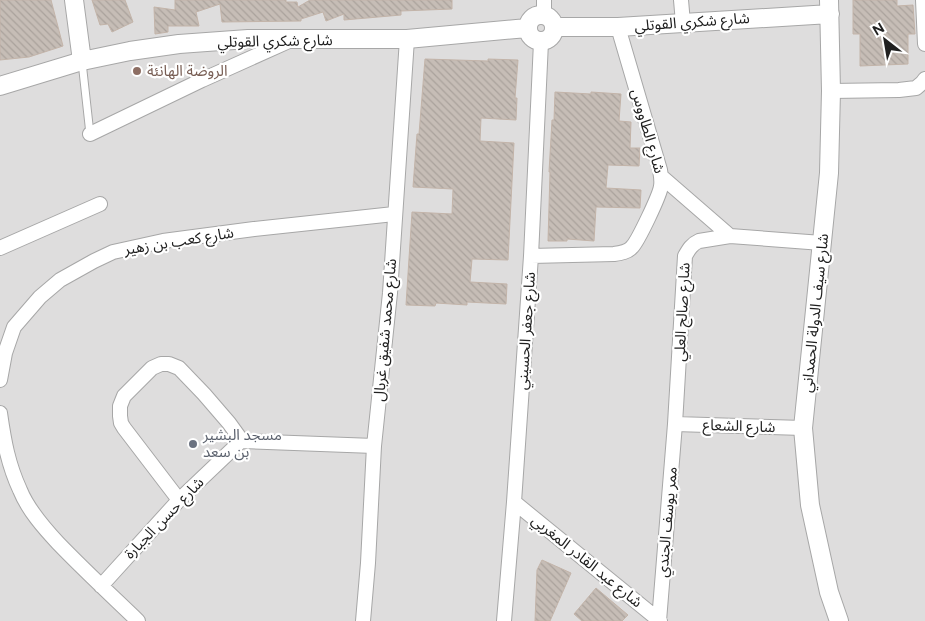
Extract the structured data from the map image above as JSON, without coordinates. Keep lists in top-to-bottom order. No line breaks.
{"streets":{"street":["شارع شكري القوتلي","شارع الطاووس","شارع كعب بن زهير","شارع صالح العلي","شارع سيف الدولة الحمداني","شارع محمد شفيق غربال","شارع جعفر الحسيني","شارع الشعاع","شارع حسن الجبارة","ممر يوسف الجندي","شارع عبد القادر المغربي"]},"crossings":[["شارع شكري القوتلي","شارع الطاووس"],["شارع شكري القوتلي","شارع سيف الدولة الحمداني"],["شارع شكري القوتلي","شارع محمد شفيق غربال"],["شارع شكري القوتلي","شارع جعفر الحسيني"],["شارع الطاووس","شارع جعفر الحسيني"],["شارع كعب بن زهير","شارع محمد شفيق غربال"],["شارع صالح العلي","شارع سيف الدولة الحمداني"],["شارع صالح العلي","شارع الشعاع"],["شارع صالح العلي","ممر يوسف الجندي"],["شارع سيف الدولة الحمداني","شارع الشعاع"],["شارع جعفر الحسيني","شارع عبد القادر المغربي"],["شارع الشعاع","ممر يوسف الجندي"],["ممر يوسف الجندي","شارع عبد القادر المغربي"]],"places":["الروضة الهانئة","مسجد البشير بن سعد"],"north":"top left"}
